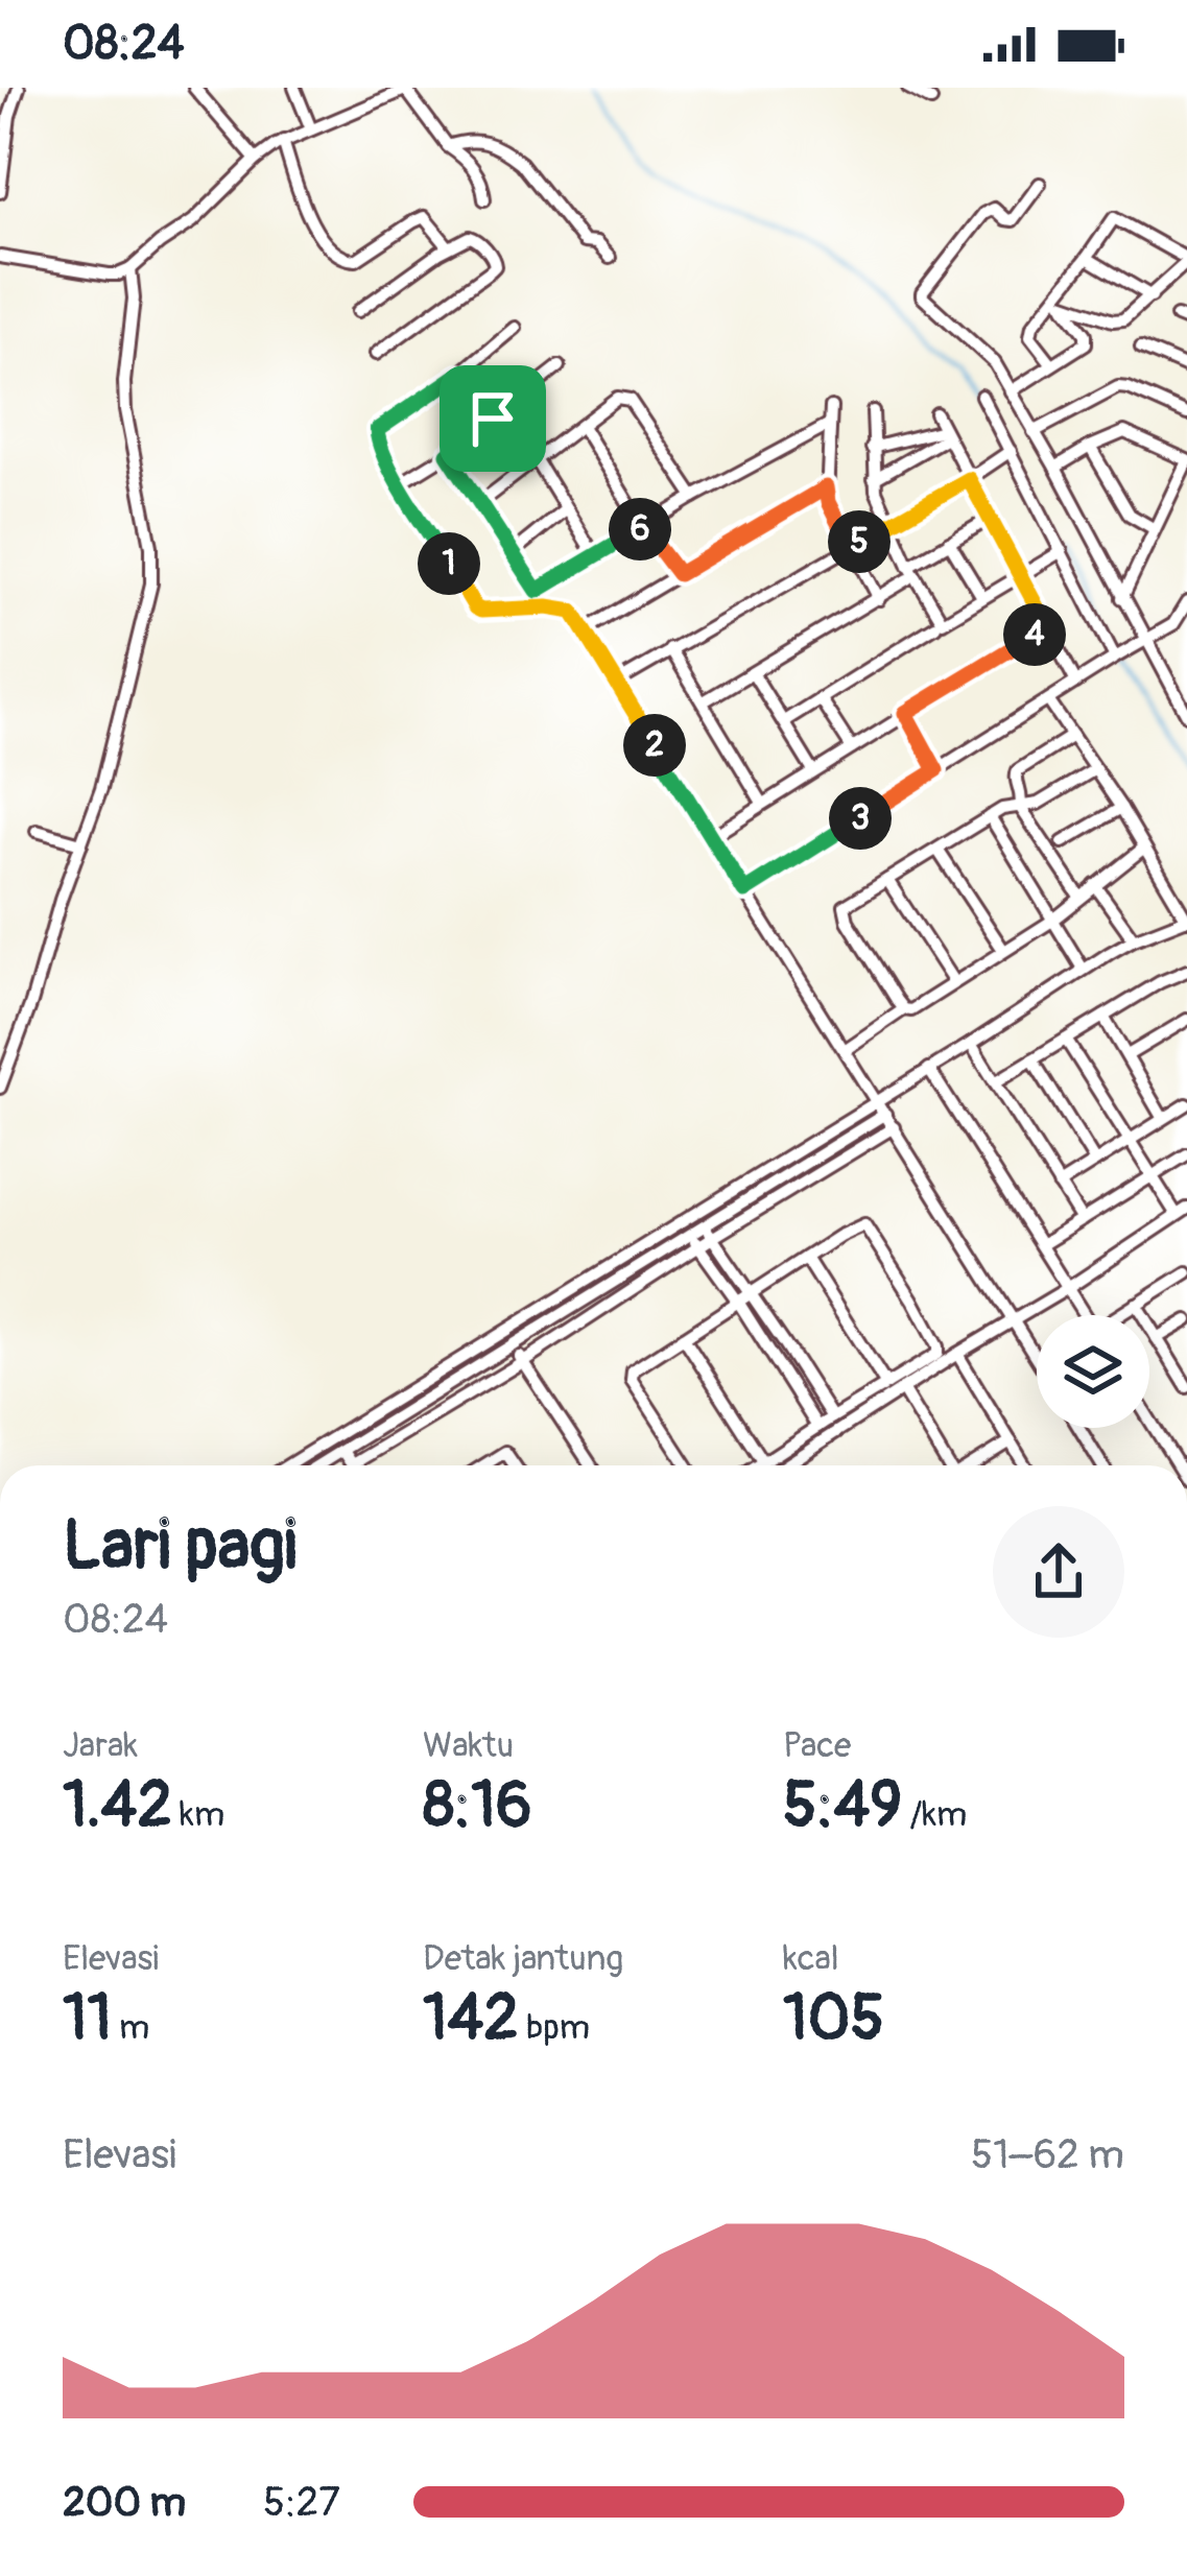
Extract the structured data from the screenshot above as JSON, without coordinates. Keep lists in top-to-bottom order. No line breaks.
{"page":{"status":"08:24","pins":["6","5","1","4","2","3"],"heading":["Lari pagi","08:24"],"stats":[["Jarak","1.42 km"],["Waktu","8:16"],["Pace","5:49 /km"],["Elevasi","11 m"],["Detak jantung","142 bpm"],["kcal","105"]],"chart":["Elevasi","51–62 m"],"list":[{"name":"200 m","note":"5:27"}]}}
